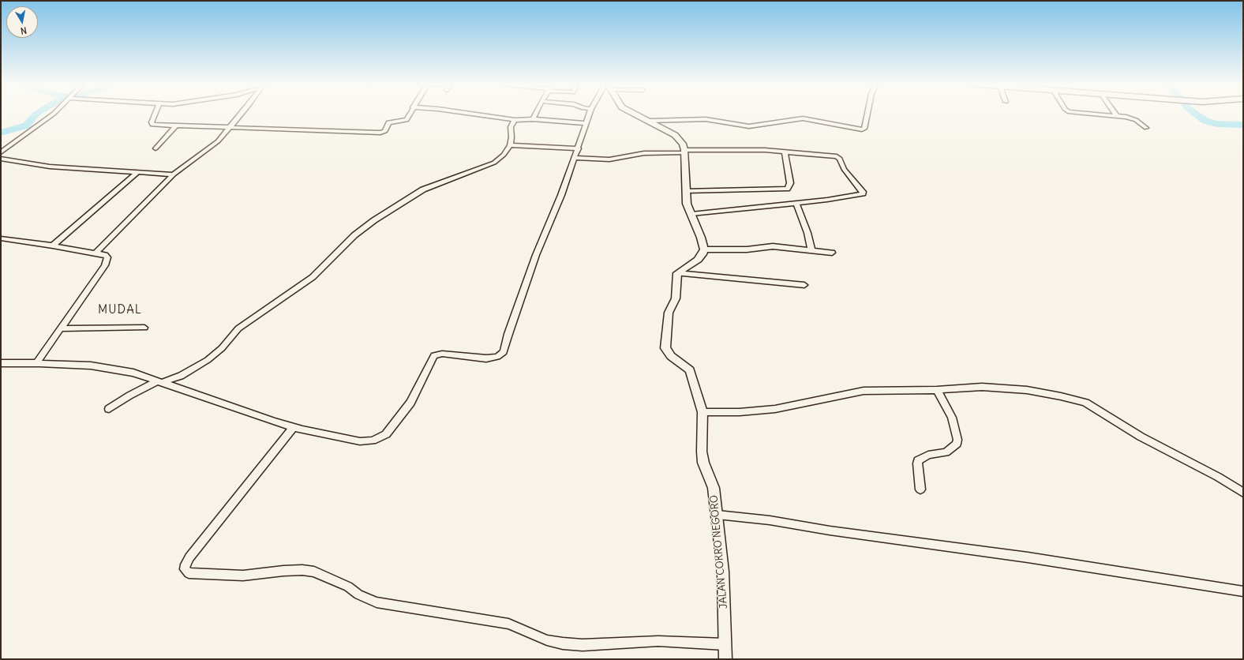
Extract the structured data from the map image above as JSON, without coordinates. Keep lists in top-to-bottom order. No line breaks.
{"streets":{"street":["JALAN COKRO NEGORO"]},"districts":["MUDAL"],"north":"bottom"}
